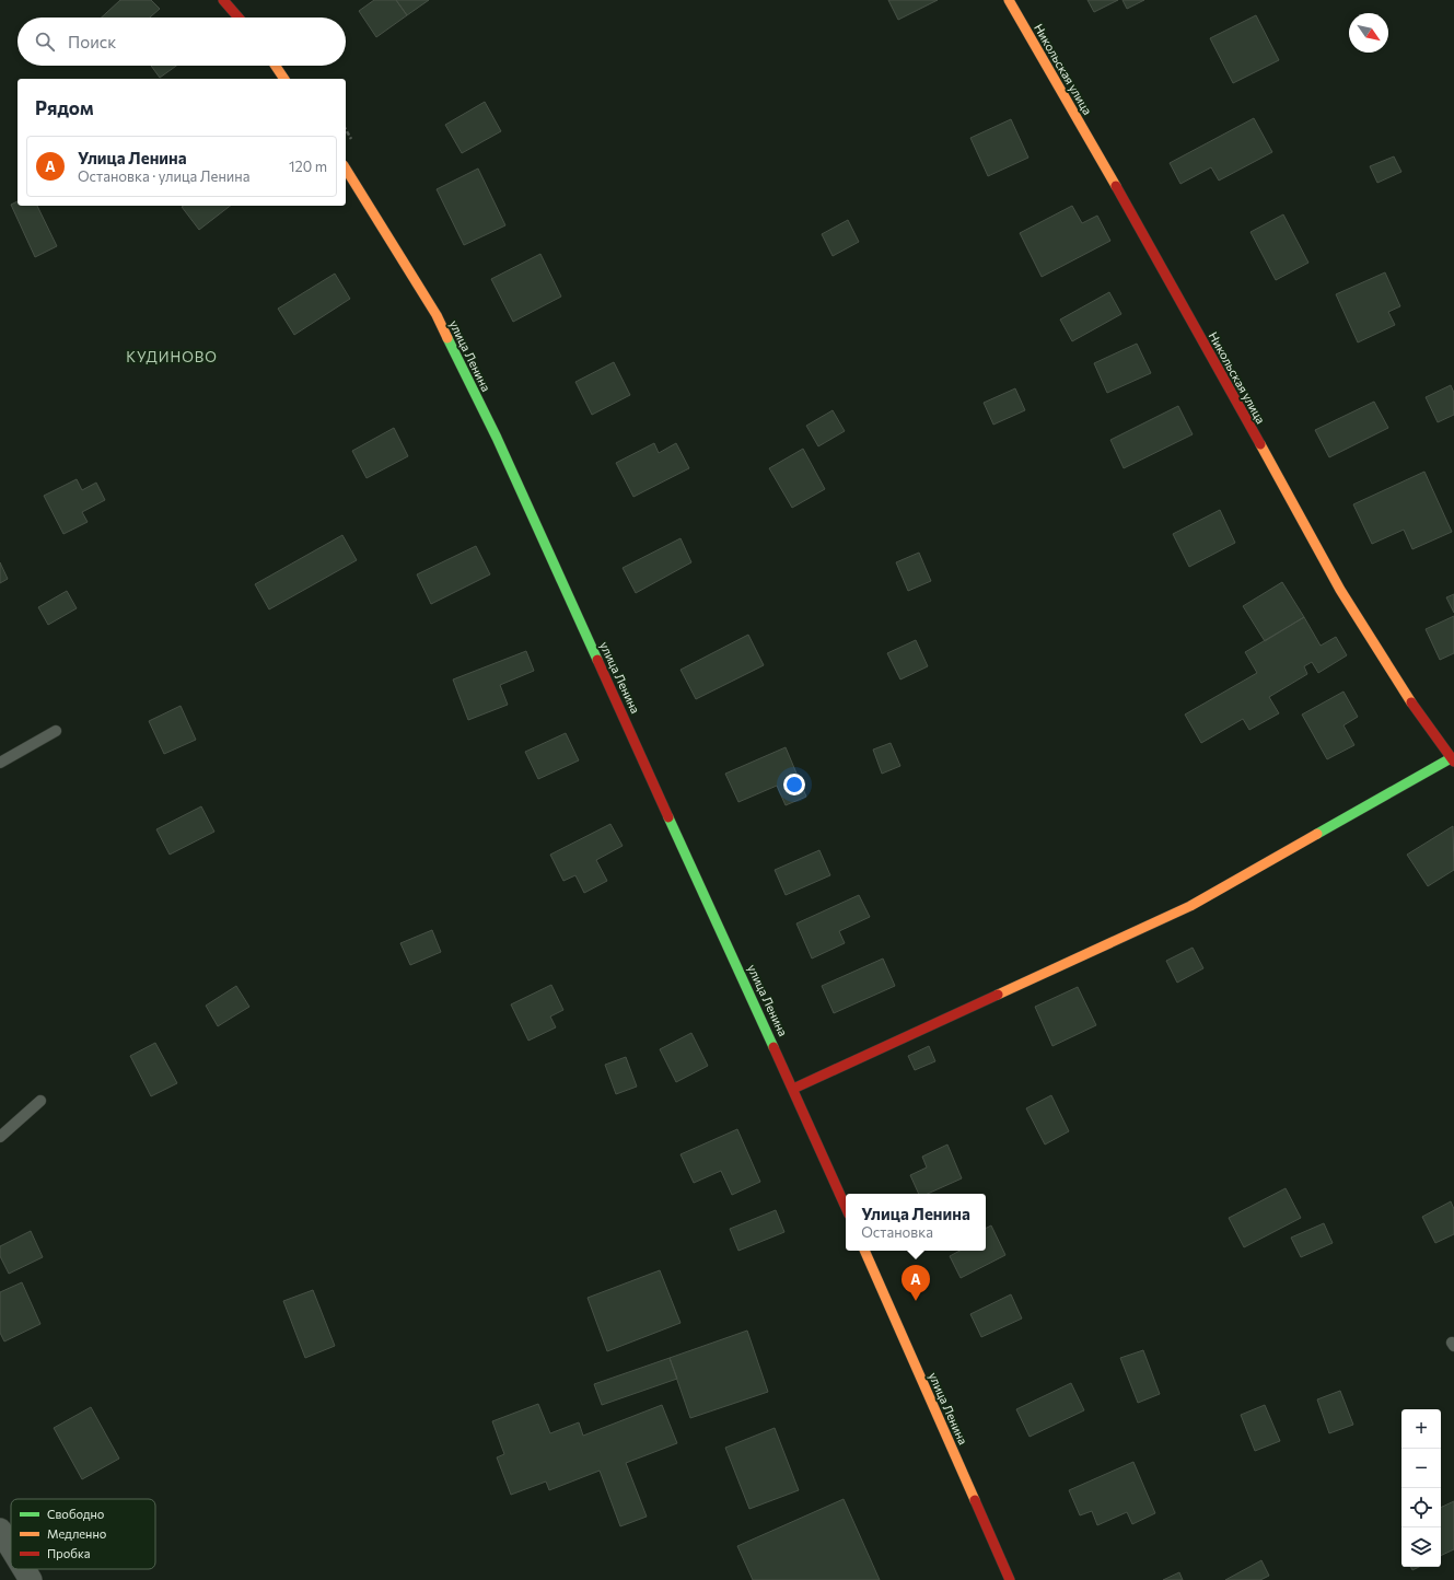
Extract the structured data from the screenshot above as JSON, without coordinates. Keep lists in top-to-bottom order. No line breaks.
{"streets":{"street":["Никольская улица","улица Ленина"]},"districts":["КУДИНОВО"],"legend":["Свободно","Медленно","Пробка"],"north":"bottom right","page":{"search":"Поиск","heading":"Рядом","list":[{"mark":"A","name":"Улица Ленина","note":"Остановка · улица Ленина","value":"120 m"}],"popup":["Улица Ленина","Остановка"],"pins":"A","map_buttons":["+","−"]}}
